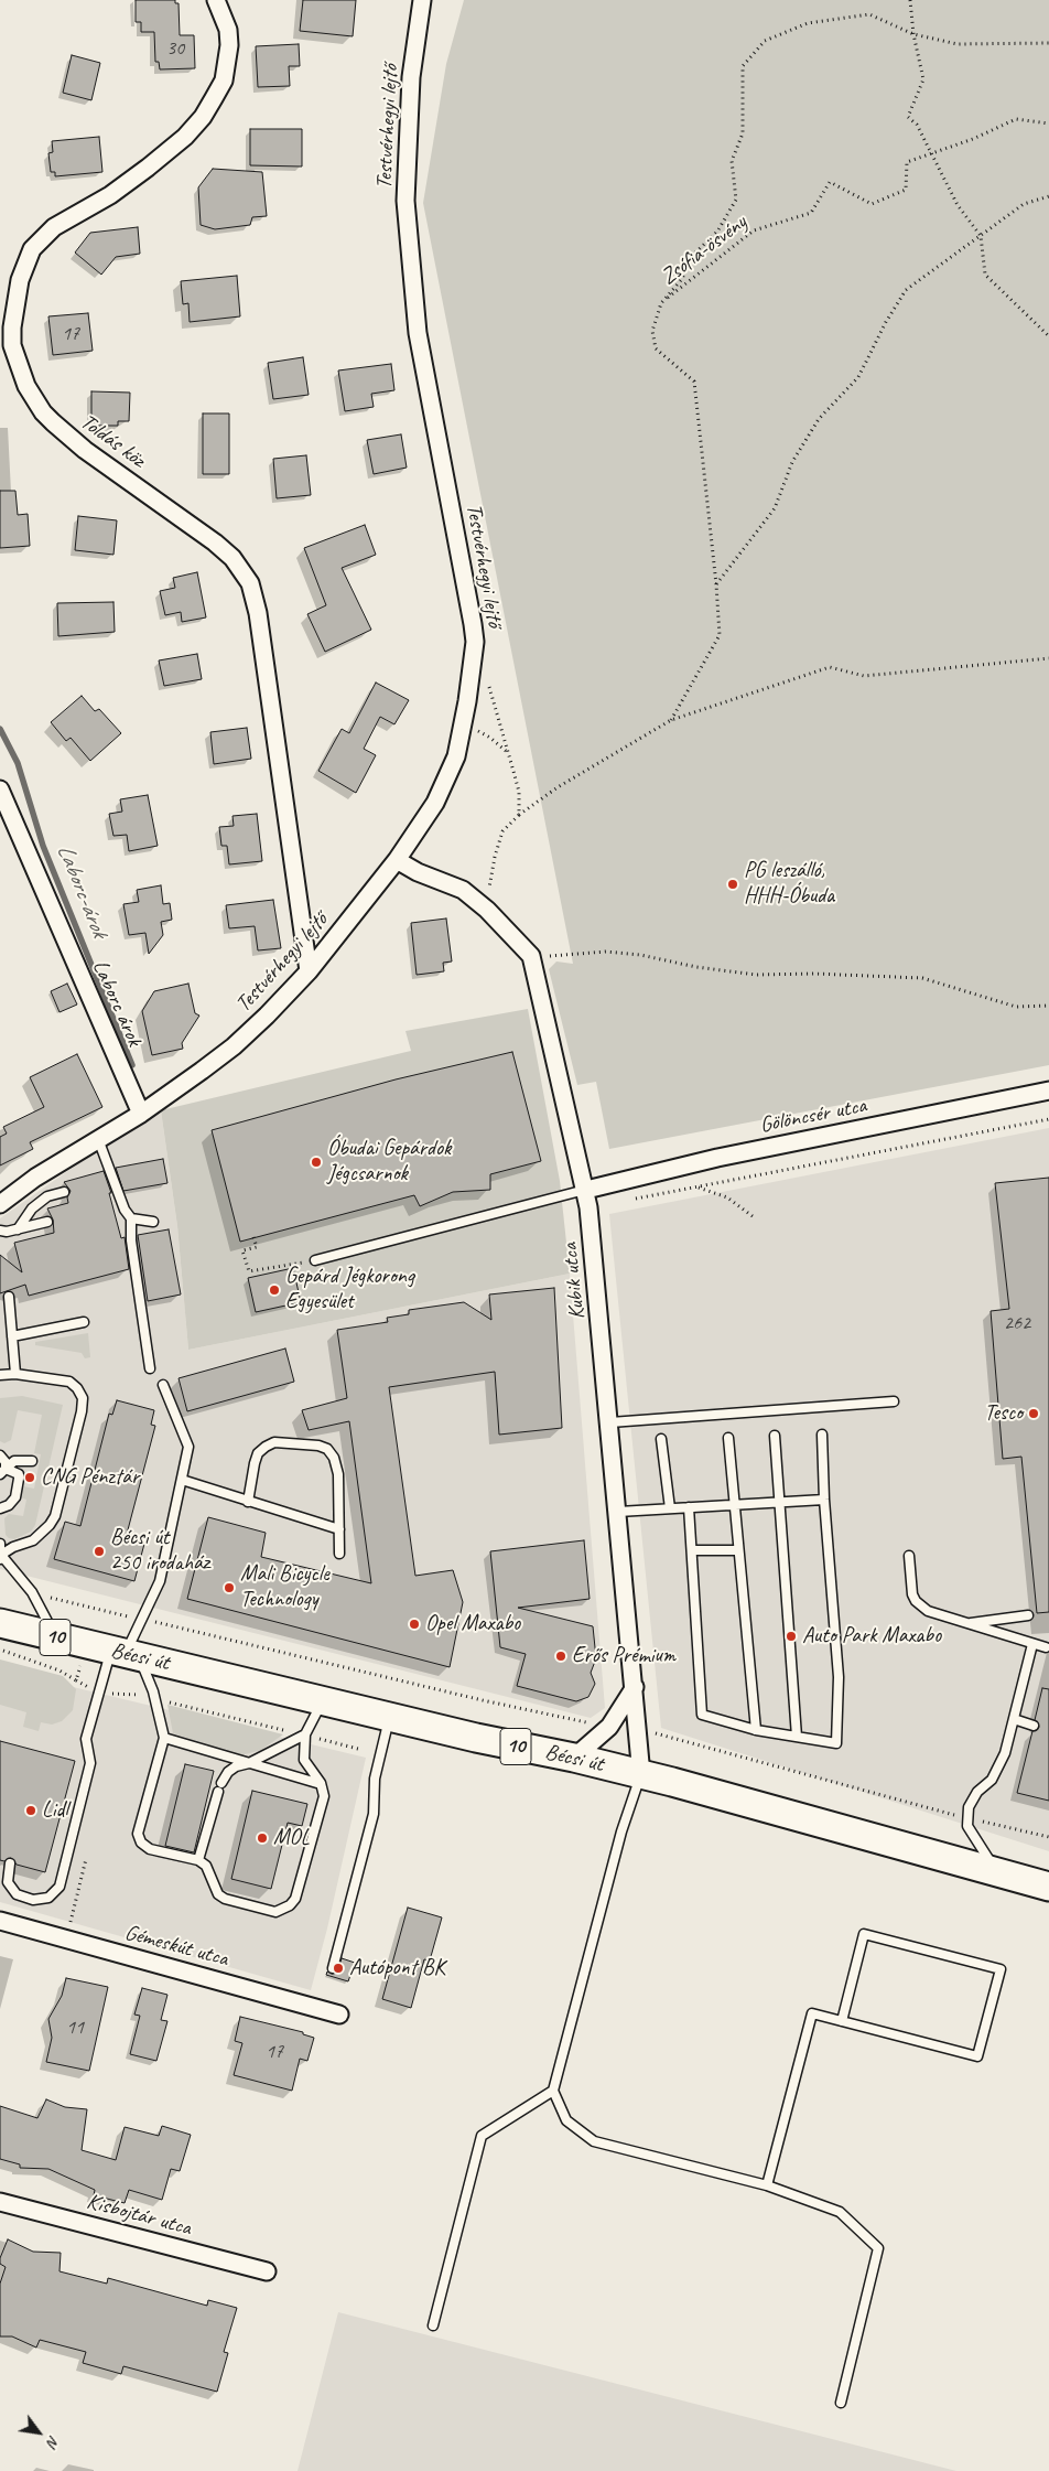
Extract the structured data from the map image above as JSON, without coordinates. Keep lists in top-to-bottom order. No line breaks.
{"streets":{"main road":["10","Bécsi út"],"street":["Testvérhegyi lejtő","Toldás köz","Laborc árok","Gölöncsér utca","Kubik utca","Gémeskút utca","Kisbojtár utca"],"path":["Zsófia-ösvény"]},"crossings":[["Testvérhegyi lejtő","Toldás köz"],["Testvérhegyi lejtő","Laborc árok"],["Testvérhegyi lejtő","Kubik utca"],["Gölöncsér utca","Kubik utca"],["Kubik utca","Bécsi út"]],"water":["Laborc-árok"],"places":["PG leszálló, HHH-Óbuda","Óbudai Gepárdok Jégcsarnok","Gepárd Jégkorong Egyesület","Tesco","CNG Pénztár","Bécsi út 250 irodaház","Mali Bicycle Technology","Opel Maxabo","Auto Park Maxabo","Erős Prémium","Lidl","MOL","Autópont BK"],"house_numbers":["30","17","262","11","17"],"north":"bottom right"}
